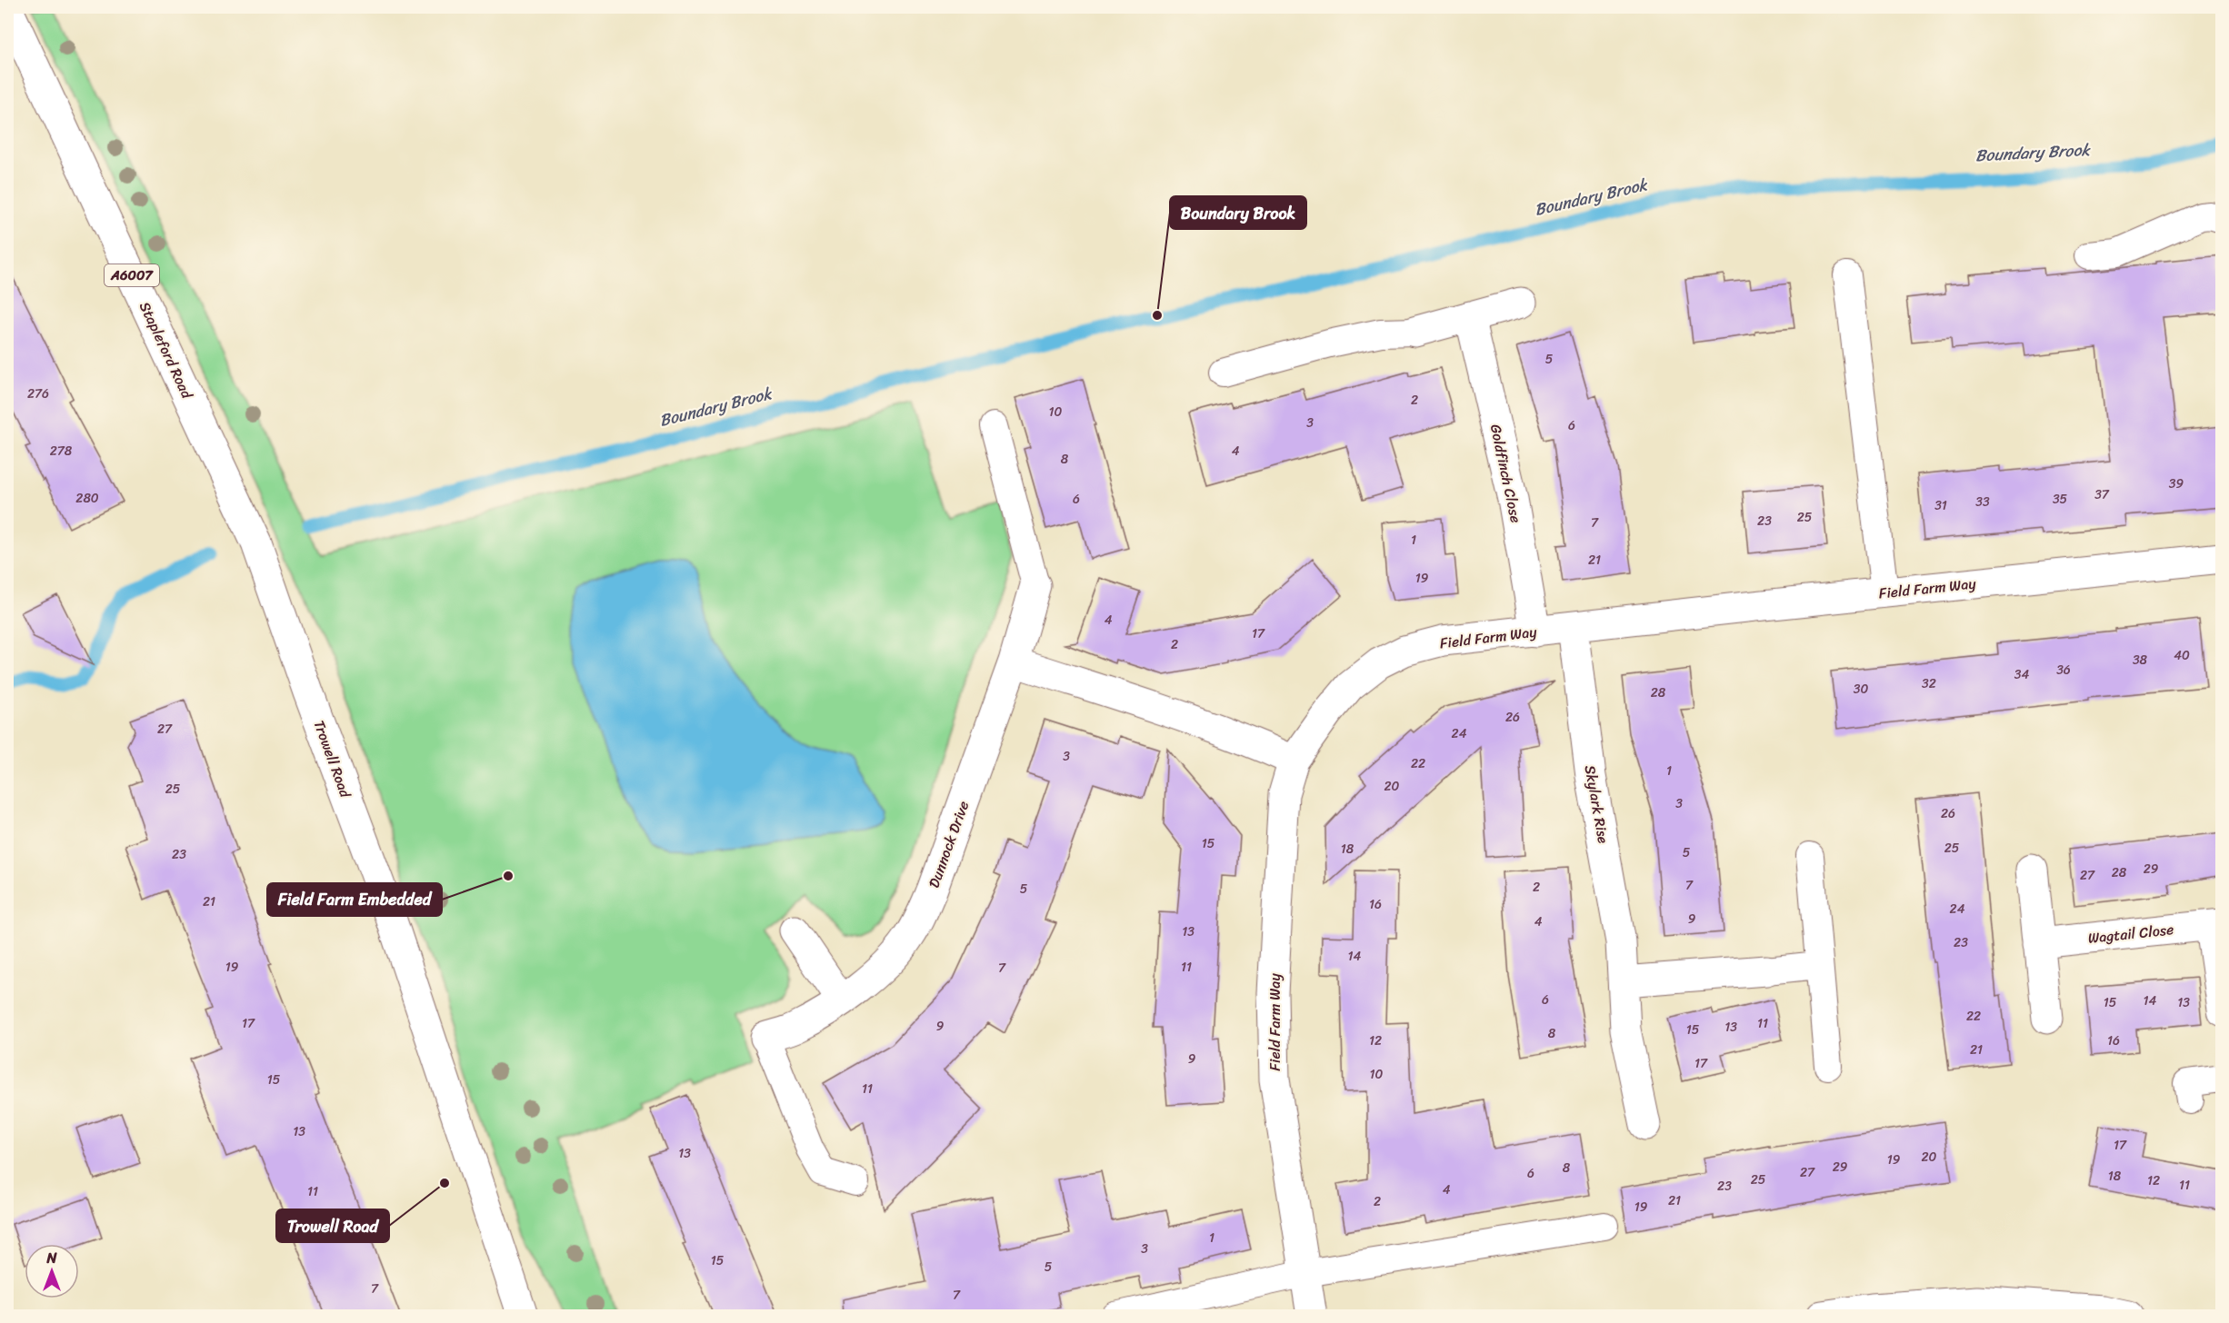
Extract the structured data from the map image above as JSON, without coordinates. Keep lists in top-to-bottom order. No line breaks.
{"streets":{"street":["A6007","Stapleford Road","Goldfinch Close","Field Farm Way","Trowell Road","Skylark Rise","Dunnock Drive","Wagtail Close"]},"crossings":[["Stapleford Road","Trowell Road"],["Goldfinch Close","Field Farm Way"],["Field Farm Way","Skylark Rise"]],"water":["Boundary Brook"],"places":["Boundary Brook","Field Farm Embedded","Trowell Road"],"house_numbers":["5","276","2","10","3","6","278","4","8","39","37","280","6","35","33","31","25","23","7","1","21","19","4","17","2","40","38","36","34","32","30","28","26","27","24","3","22","1","20","25","3","26","15","25","18","5","23","29","28","27","7","2","5","21","16","24","9","4","13","23","14","19","11","7","6","14","15","13","22","17","11","9","13","15","8","12","16","21","9","17","10","15","11","13","17","13","20","19","29","8","27","6","18","25","12","11","23","4","11","21","2","19","1","3","15","5","7","7"],"north":"top"}
